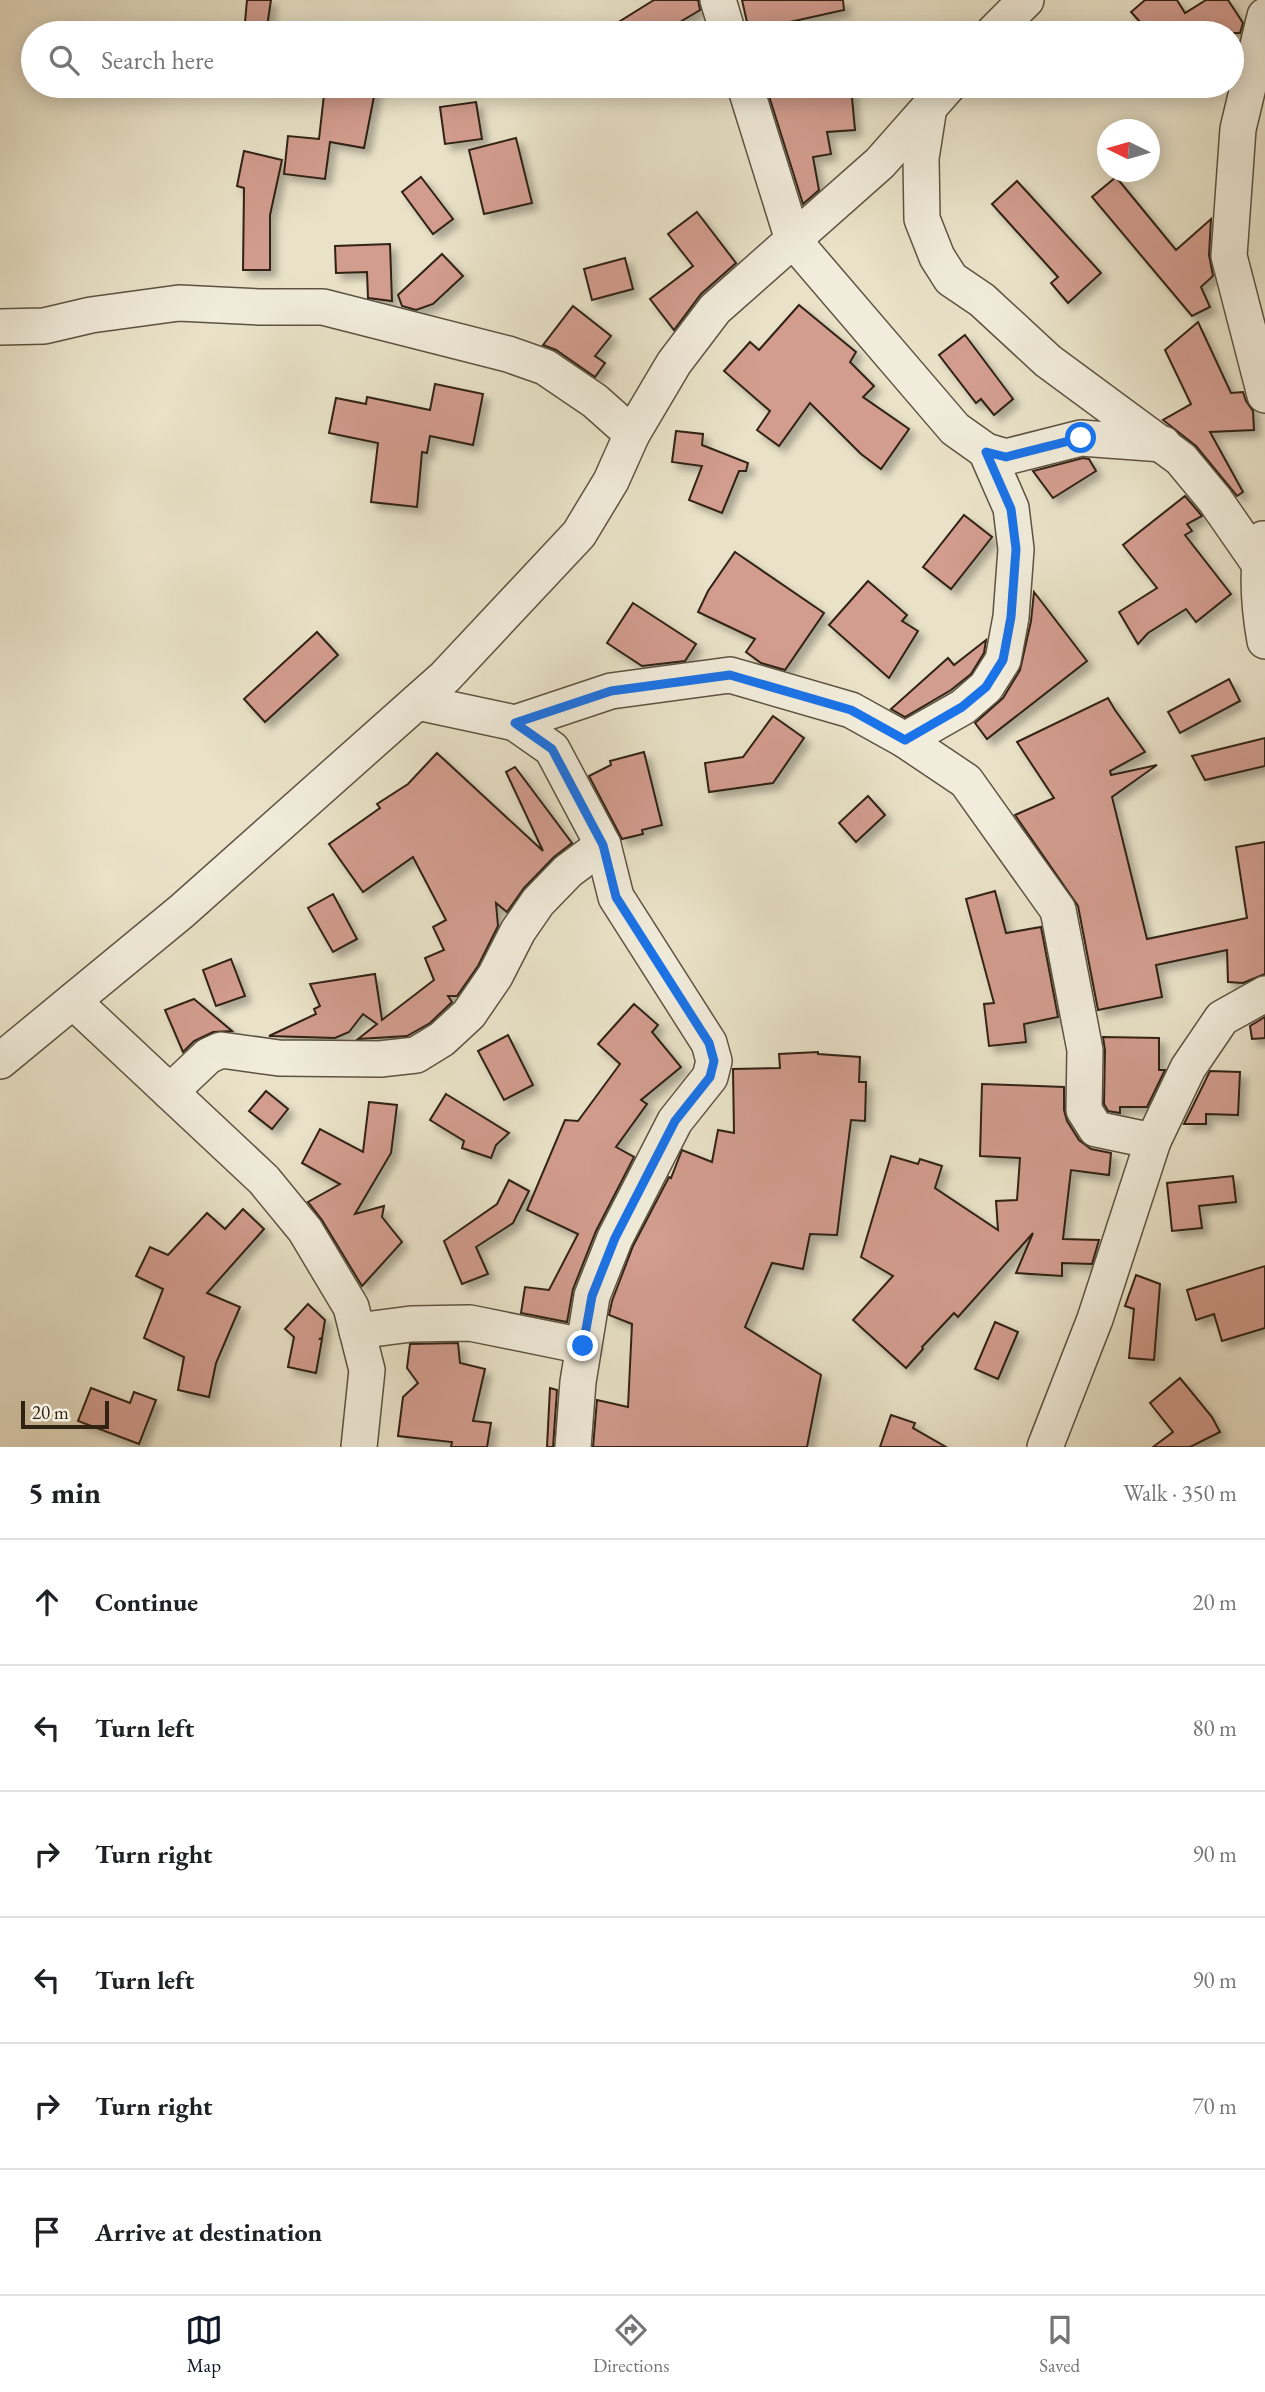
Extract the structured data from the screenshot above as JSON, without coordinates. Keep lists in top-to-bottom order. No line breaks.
{"scale_bar":"20 m","north":"left","page":{"search":"Search here","scale":"20 m","heading":["5 min","Walk · 350 m"],"list":[["Continue","20 m"],["Turn left","80 m"],["Turn right","90 m"],["Turn left","90 m"],["Turn right","70 m"],"Arrive at destination"],"nav":["Map","Directions","Saved"]}}
